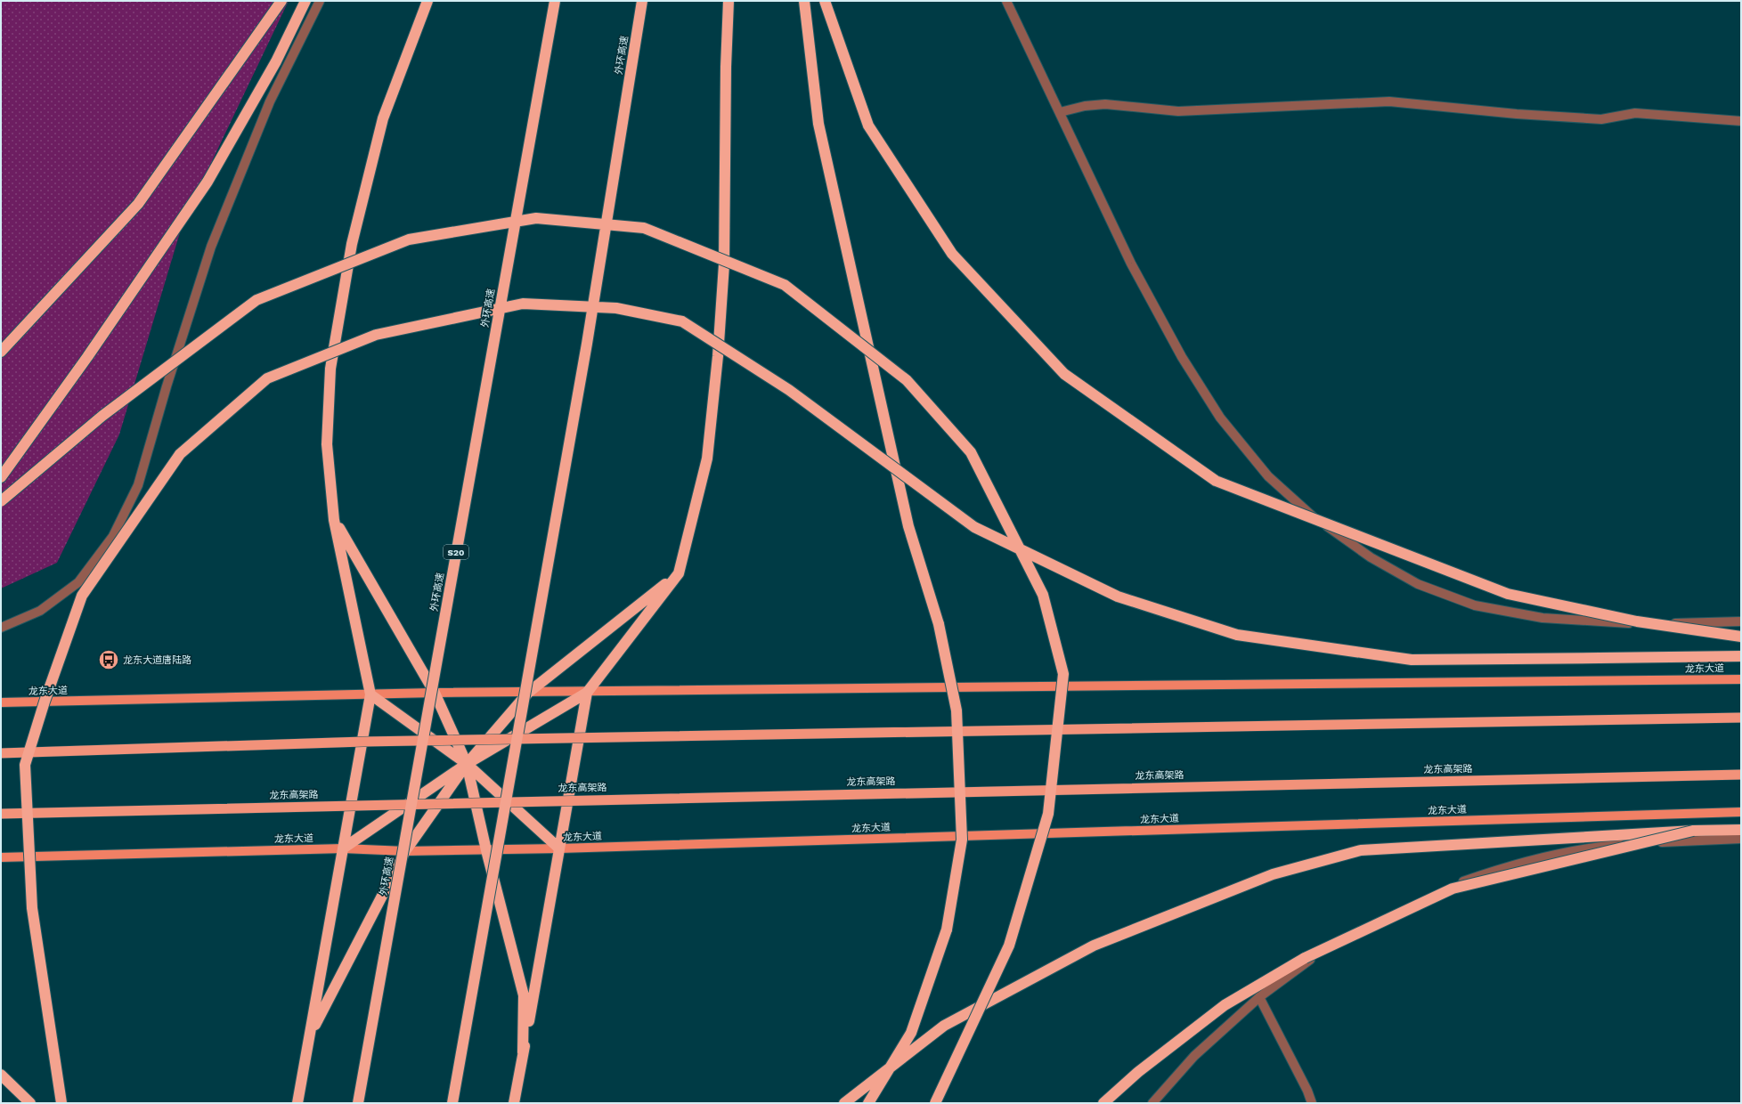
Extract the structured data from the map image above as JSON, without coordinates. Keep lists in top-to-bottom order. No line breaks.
{"streets":{"highway":["外环高速","S20","龙东高架路"],"main road":["龙东大道"]},"places":{"bus stop":["龙东大道唐陆路"]}}
